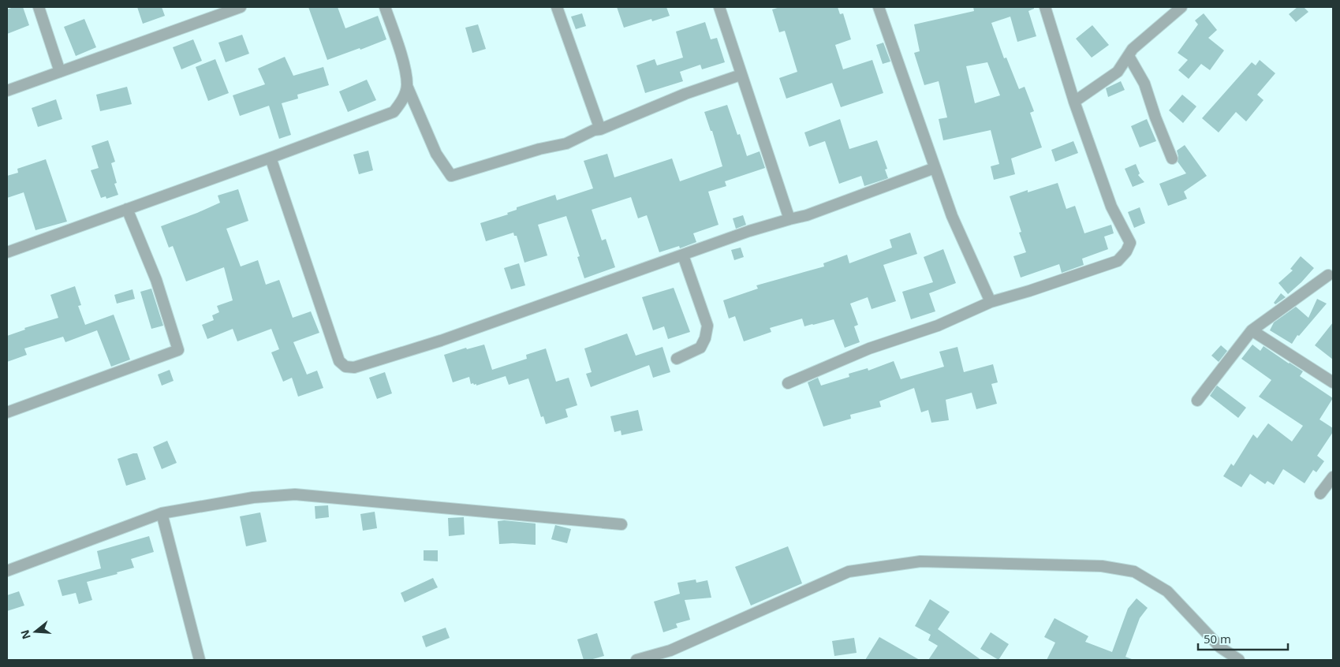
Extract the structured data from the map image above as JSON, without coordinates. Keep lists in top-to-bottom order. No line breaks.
{"scale_bar":"50 m","north":"left"}
